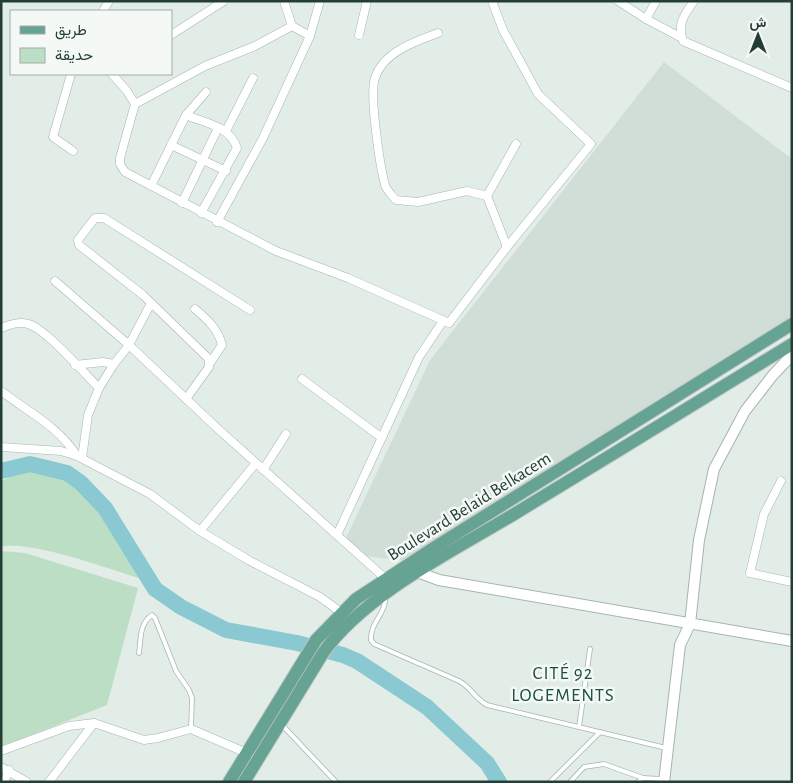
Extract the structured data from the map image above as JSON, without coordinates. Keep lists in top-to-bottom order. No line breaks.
{"streets":{"main road":["Boulevard Belaid Belkacem"]},"districts":["CITÉ 92 LOGEMENTS"],"legend":["طريق","حديقة"],"north":"top"}
